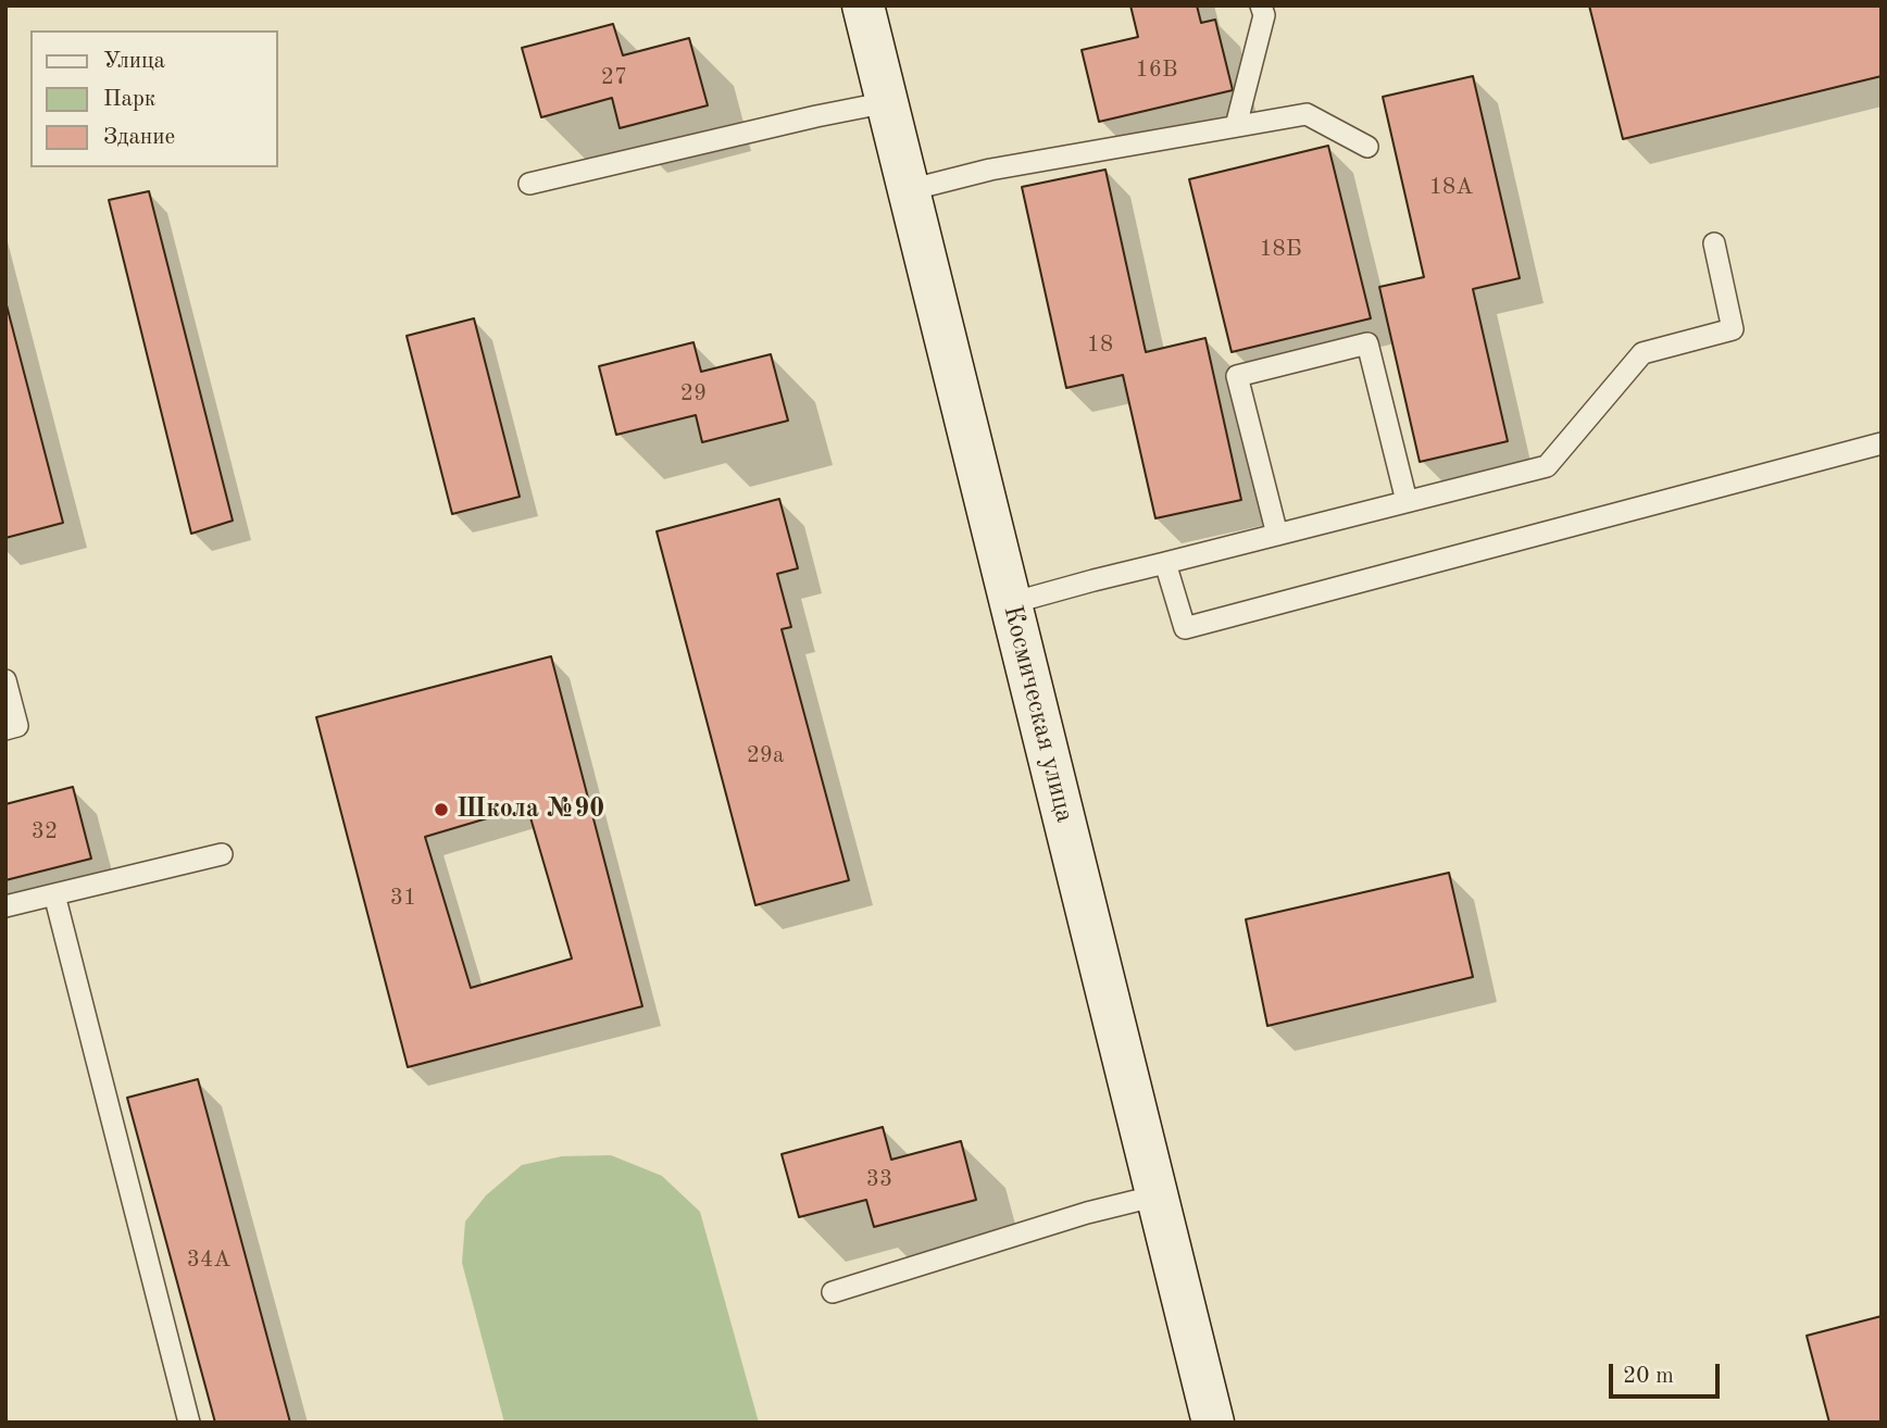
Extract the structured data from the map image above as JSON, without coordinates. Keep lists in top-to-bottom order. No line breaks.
{"streets":{"main road":["Космическая улица"]},"places":["Школа №90"],"house_numbers":["16В","27","18А","18Б","18","29","29а","32","31","33","34А"],"legend":["Улица","Парк","Здание"],"scale_bar":"20 m"}
